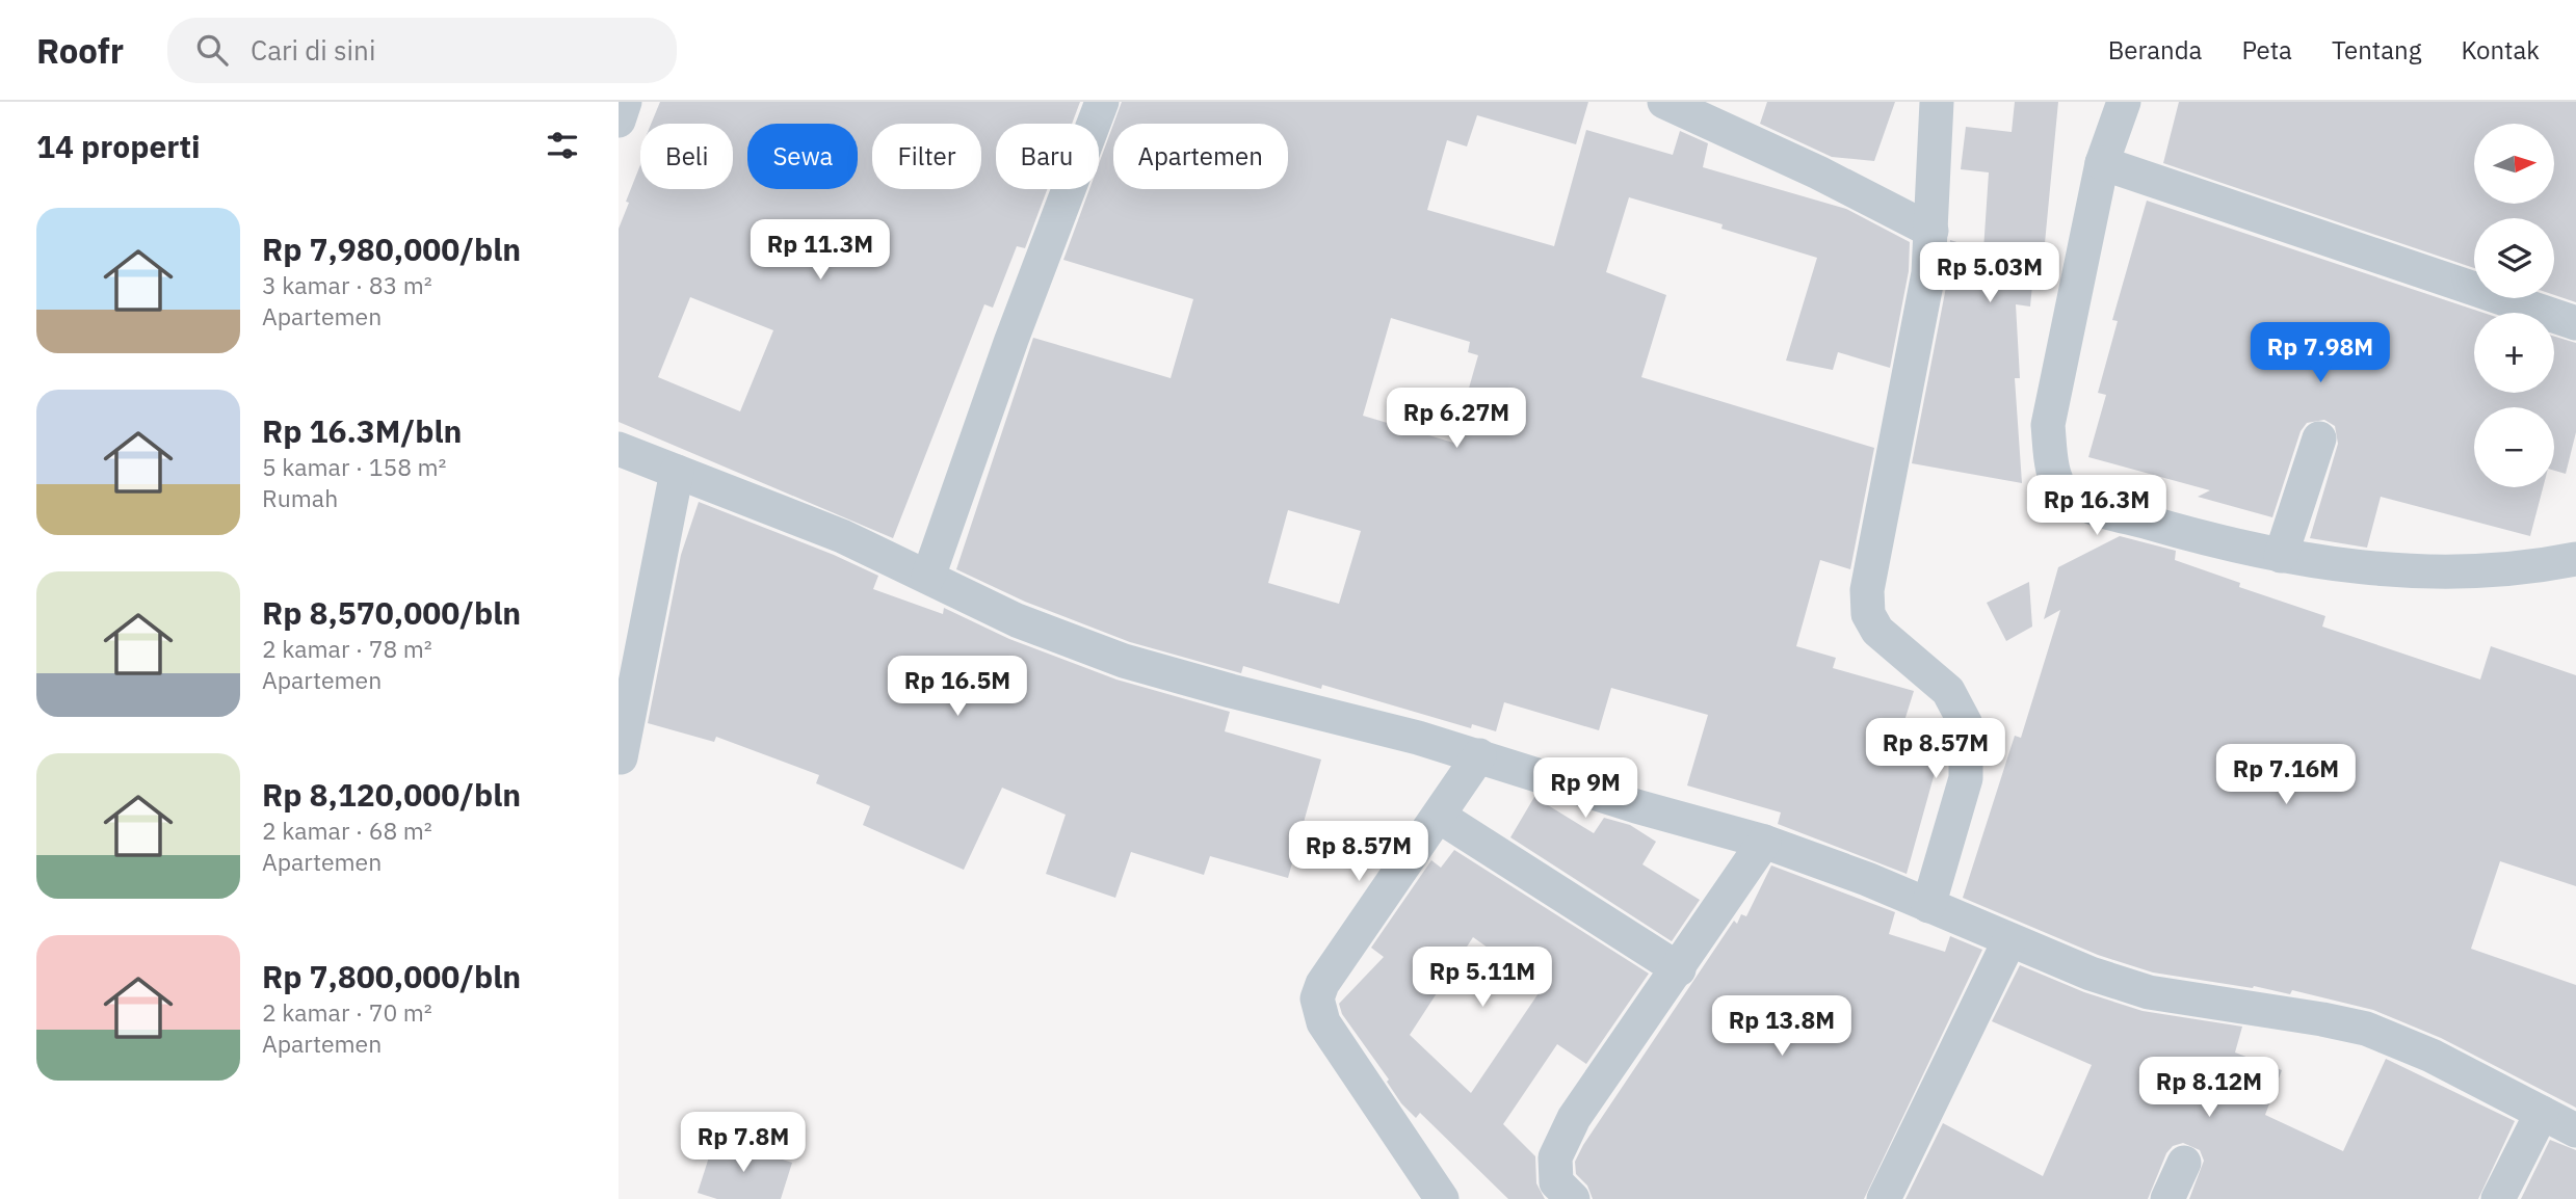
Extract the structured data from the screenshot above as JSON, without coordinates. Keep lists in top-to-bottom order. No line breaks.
{"north":"right","page":{"header":"Roofr","search":"Cari di sini","nav":["Beranda","Peta","Tentang","Kontak"],"heading":"14 properti","map_buttons":["+","−"],"chip":["Beli","Sewa","Filter","Baru","Apartemen"],"list":[{"name":"Rp 7,980,000/bln","note":"3 kamar · 83 m² · Apartemen"},{"name":"Rp 16.3M/bln","note":"5 kamar · 158 m² · Rumah"},{"name":"Rp 8,570,000/bln","note":"2 kamar · 78 m² · Apartemen"},{"name":"Rp 8,120,000/bln","note":"2 kamar · 68 m² · Apartemen"},{"name":"Rp 7,800,000/bln","note":"2 kamar · 70 m² · Apartemen"}],"price":["Rp 11.3M","Rp 5.03M","Rp 7.98M","Rp 6.27M","Rp 16.3M","Rp 16.5M","Rp 8.57M","Rp 7.16M","Rp 9M","Rp 8.57M","Rp 5.11M","Rp 13.8M","Rp 8.12M","Rp 7.8M"]}}
